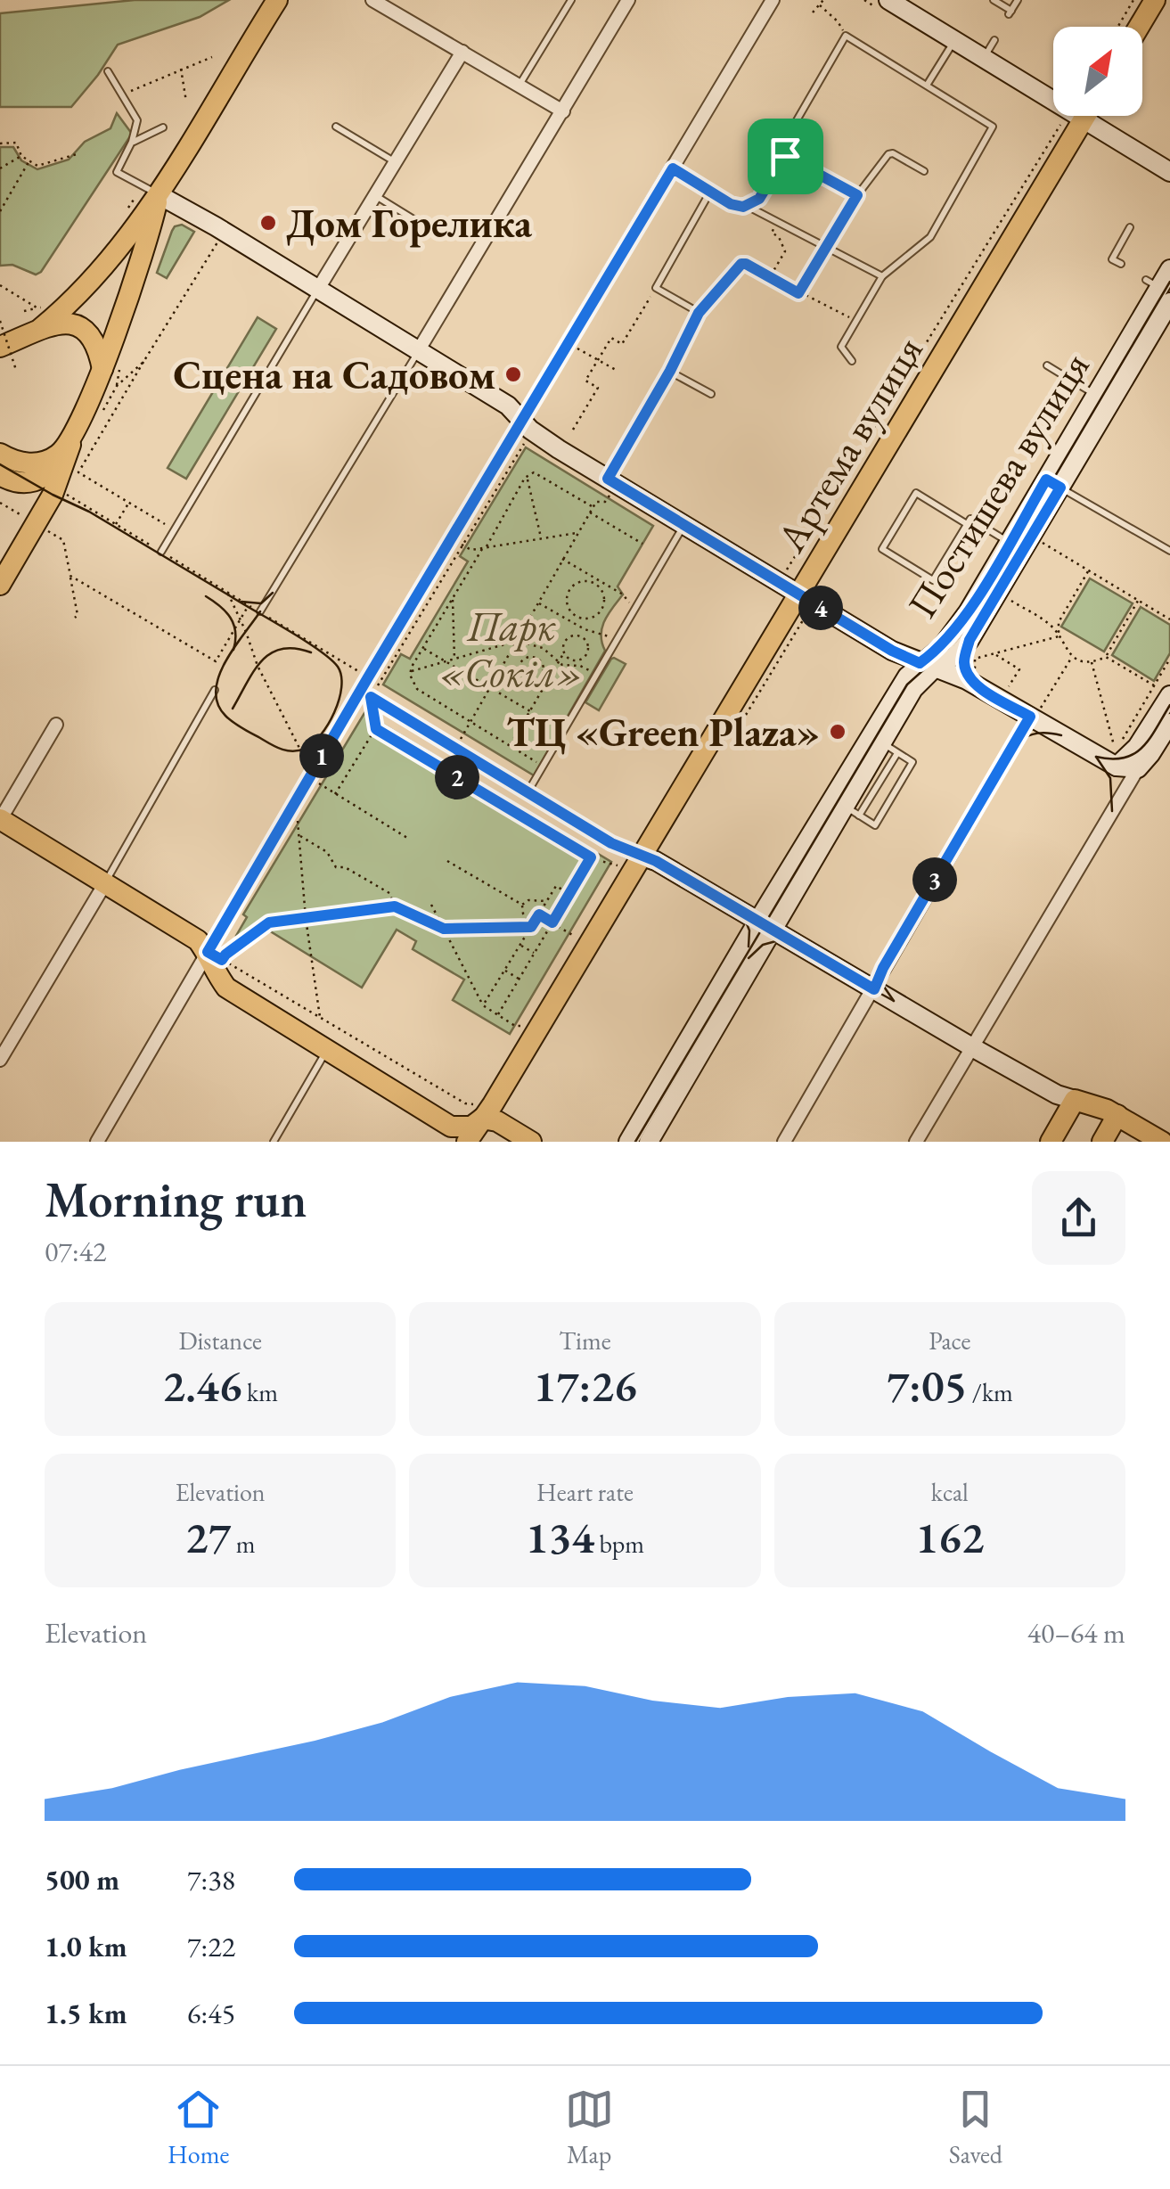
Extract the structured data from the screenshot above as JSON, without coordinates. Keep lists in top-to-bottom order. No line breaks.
{"streets":{"main road":["Артема вулиця"],"street":["Постишева вулиця"]},"parks":["Парк «Сокіл»"],"places":["Дом Горелика","Сцена на Садовом","ТЦ «Green Plaza»"],"north":"top right","page":{"pins":["4","1","2","3"],"heading":["Morning run","07:42"],"stats":[["Distance","2.46 km"],["Time","17:26"],["Pace","7:05 /km"],["Elevation","27 m"],["Heart rate","134 bpm"],["kcal","162"]],"chart":["Elevation","40–64 m"],"list":[{"name":"500 m","note":"7:38"},{"name":"1.0 km","note":"7:22"},{"name":"1.5 km","note":"6:45"}],"tabs":["Home","Map","Saved"]}}
